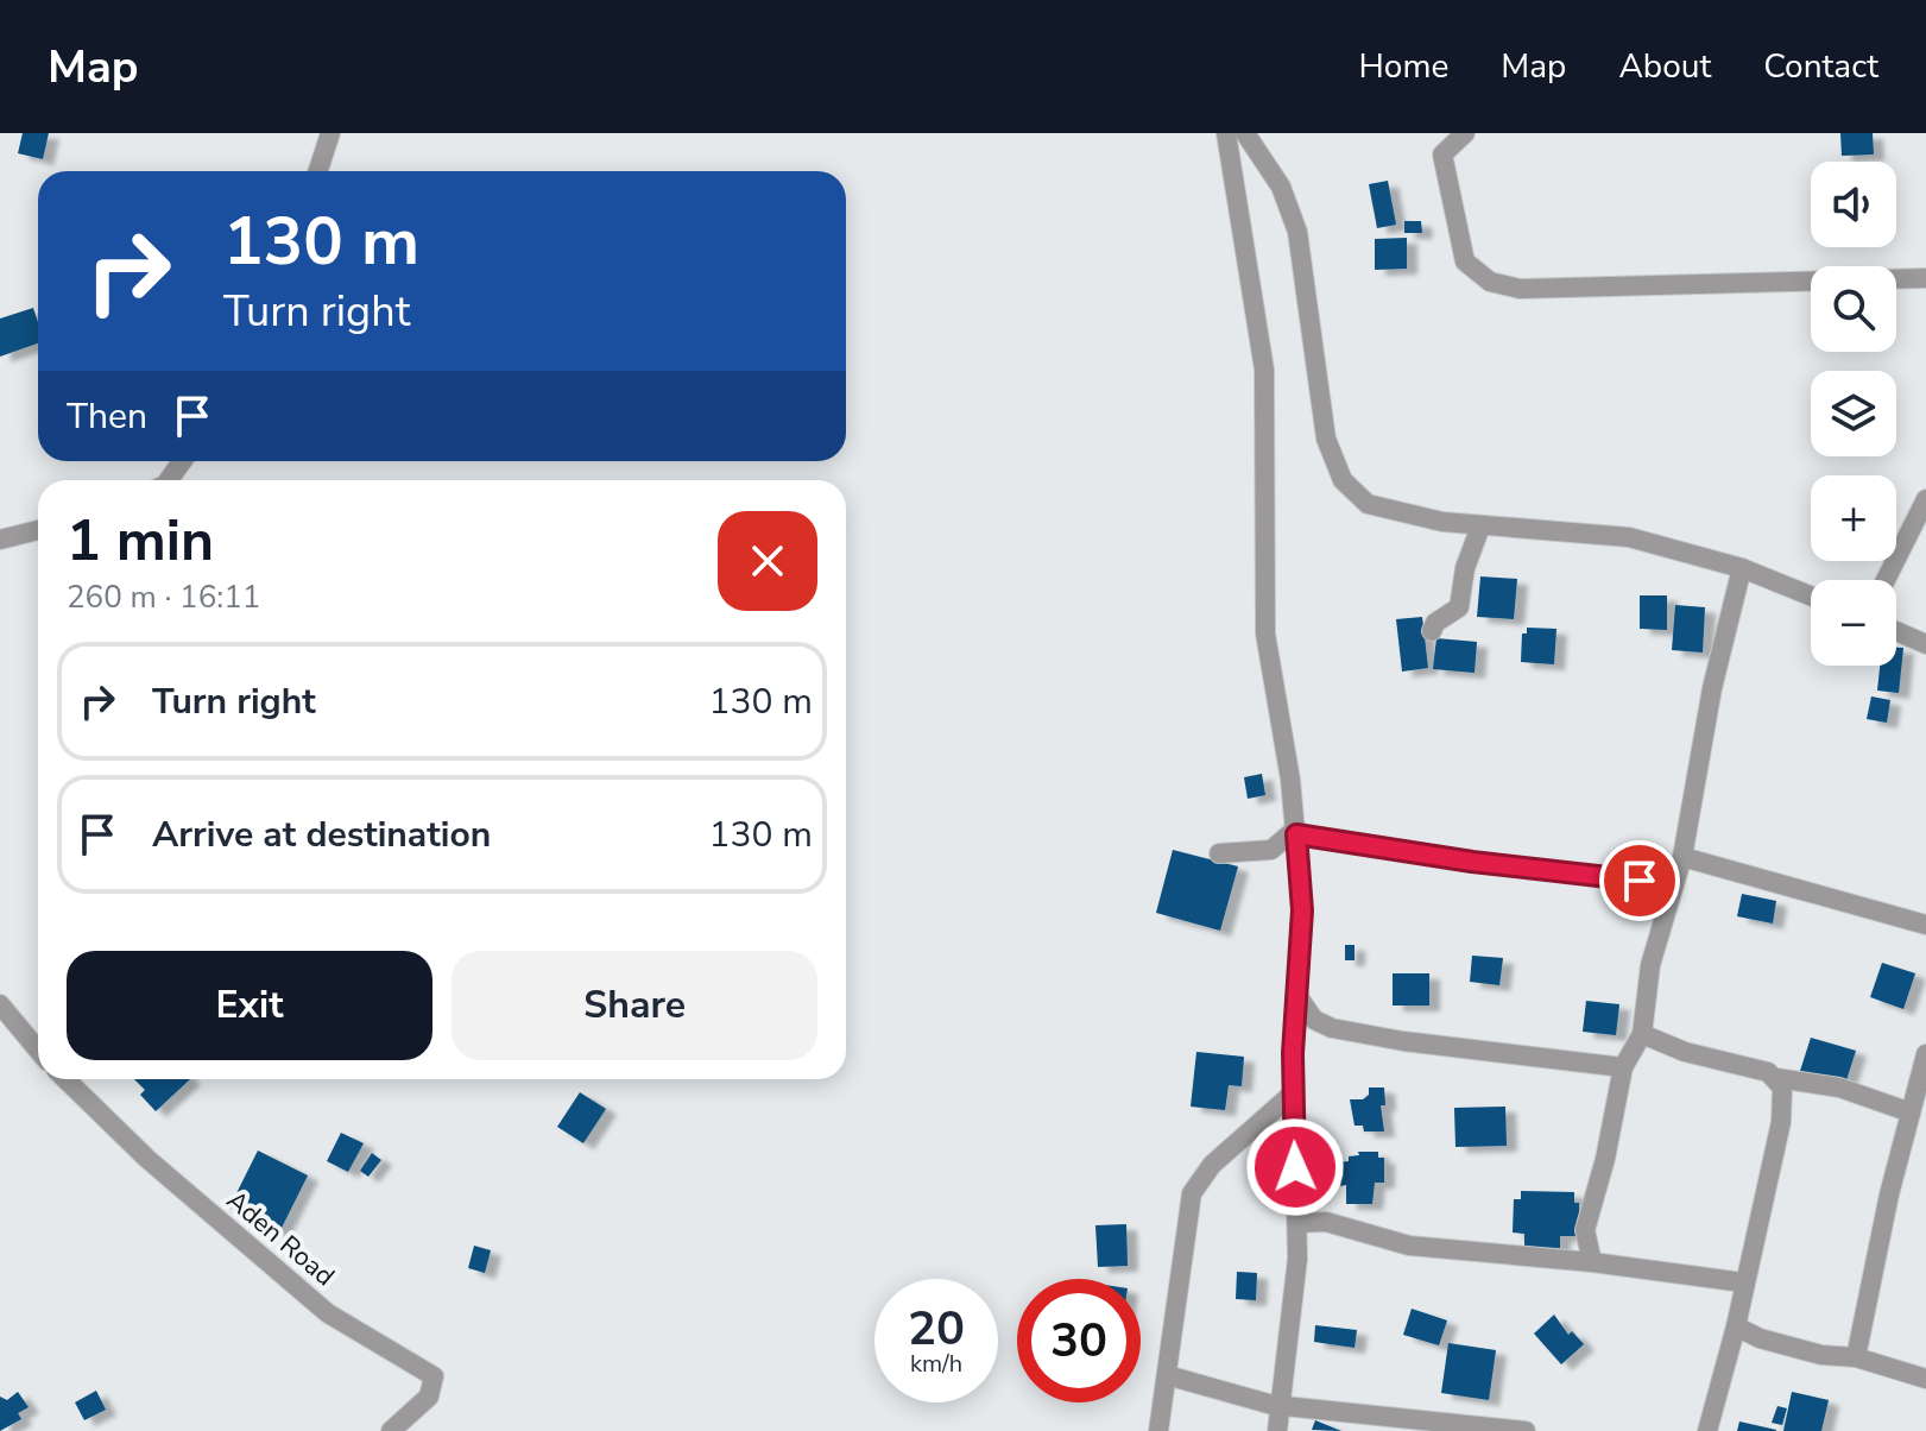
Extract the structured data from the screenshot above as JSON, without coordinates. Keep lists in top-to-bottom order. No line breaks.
{"streets":{"street":["Aden Road"]},"page":{"header":"Map","nav":["Home","Map","About","Contact"],"map_buttons":["+","−"],"turn":["130 m","Turn right"],"then":"Then","heading":["1 min","260 m · 16:11"],"list":[{"name":"Turn right","value":"130 m"},{"name":"Arrive at destination","value":"130 m"}],"buttons":["Exit","Share"],"speed":"20 km/h","limit":"30"}}
